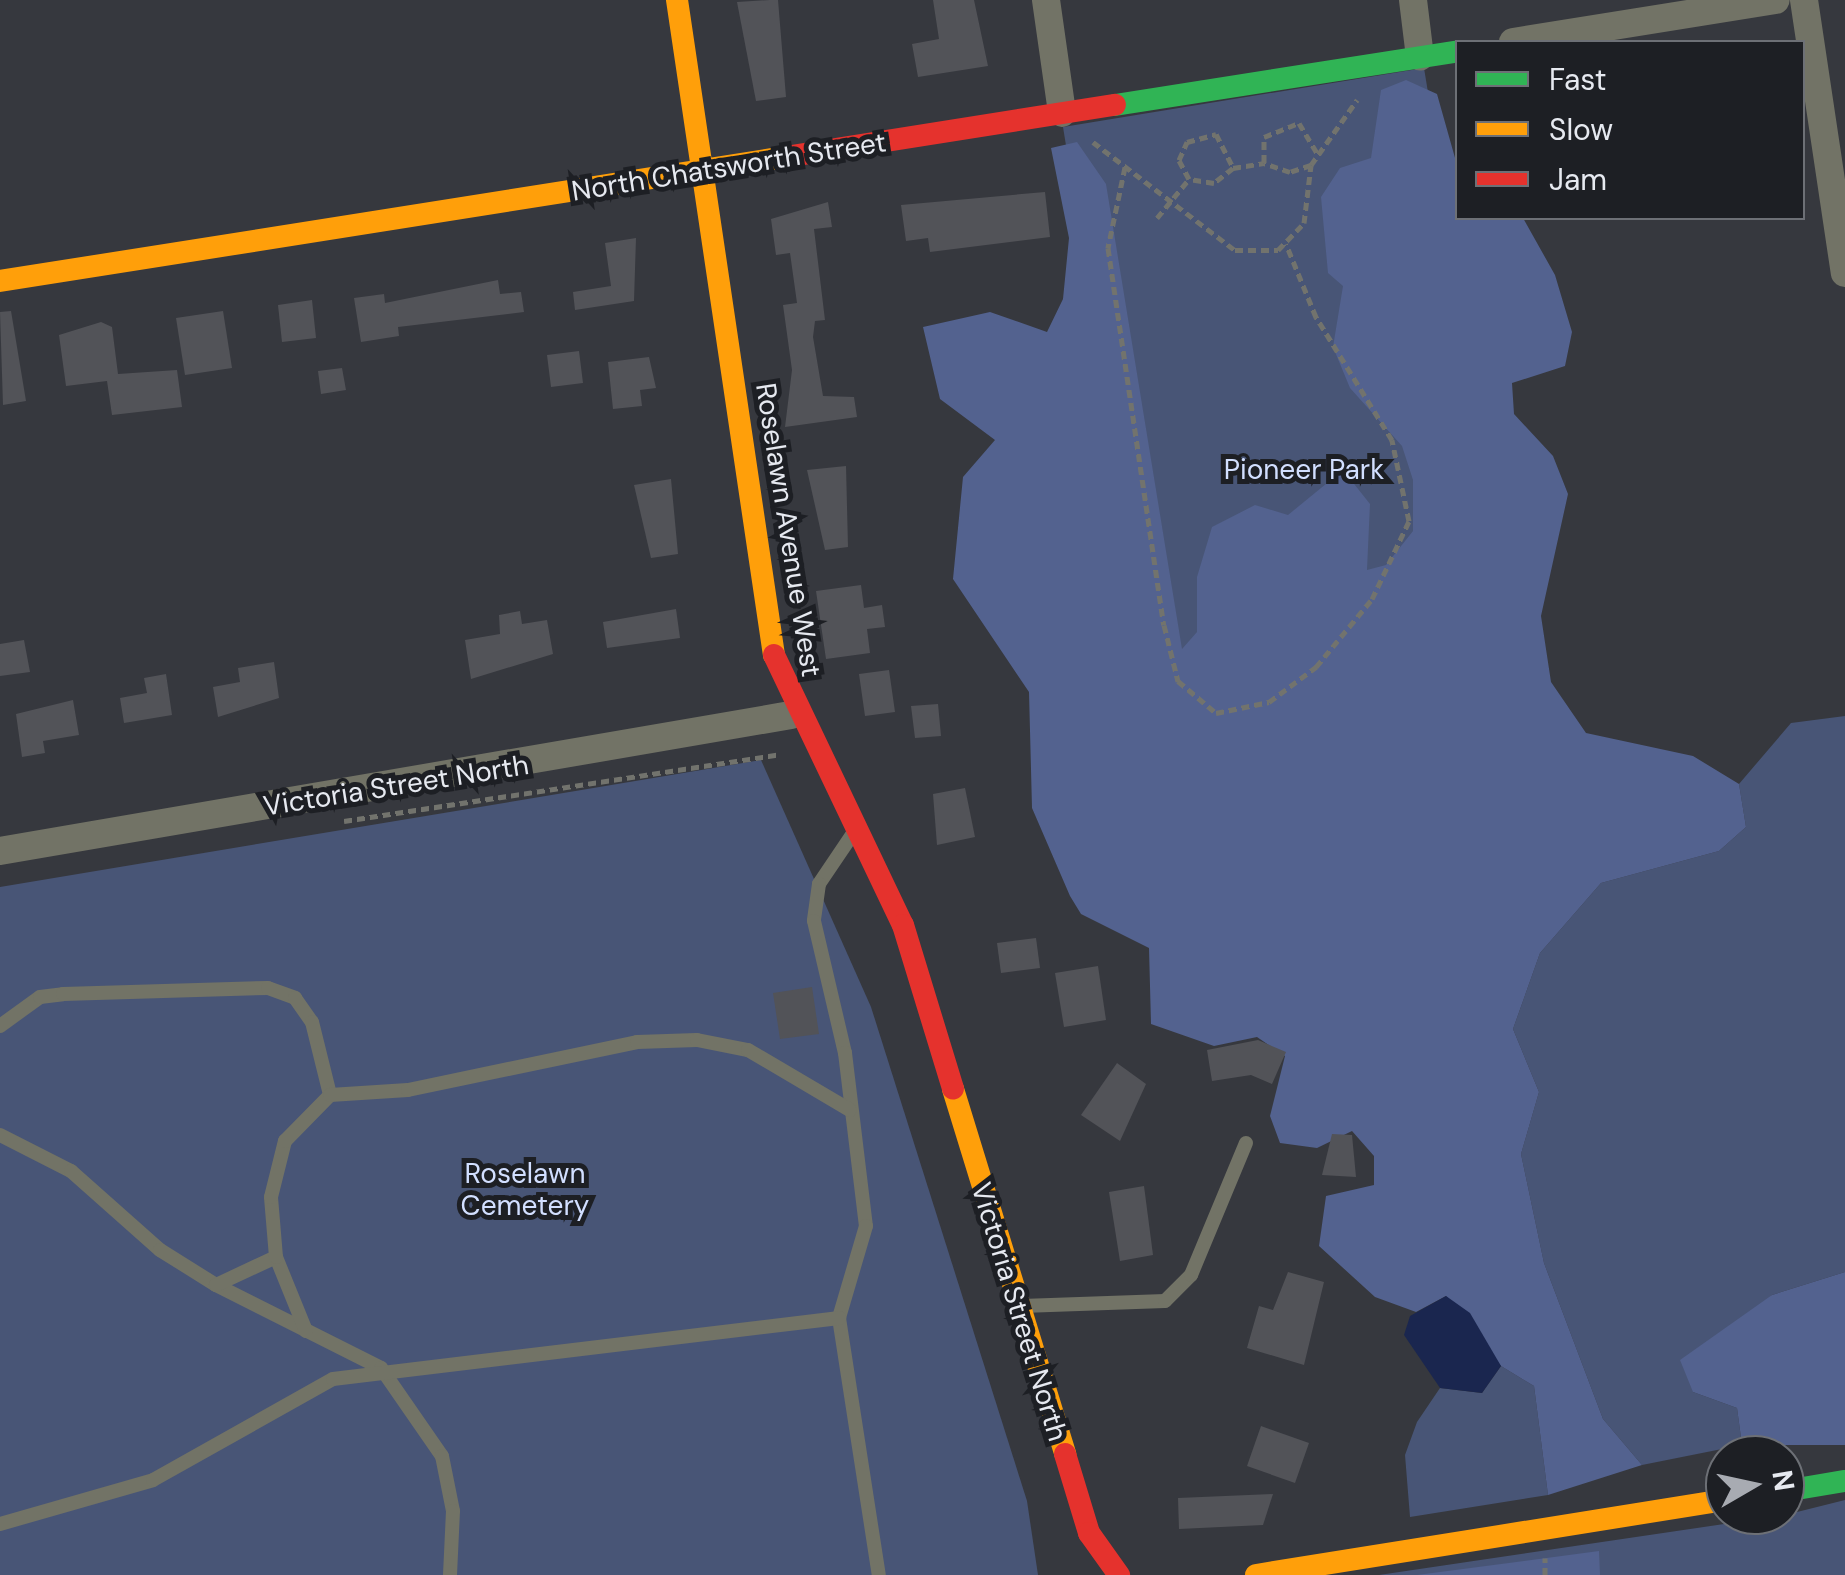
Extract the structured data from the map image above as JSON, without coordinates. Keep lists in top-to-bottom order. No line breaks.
{"streets":{"street":["North Chatsworth Street","Roselawn Avenue West","Victoria Street North"]},"crossings":[["North Chatsworth Street","Roselawn Avenue West"],["Roselawn Avenue West","Victoria Street North"]],"parks":["Pioneer Park","Roselawn Cemetery"],"legend":["Fast","Slow","Jam"],"north":"right"}
